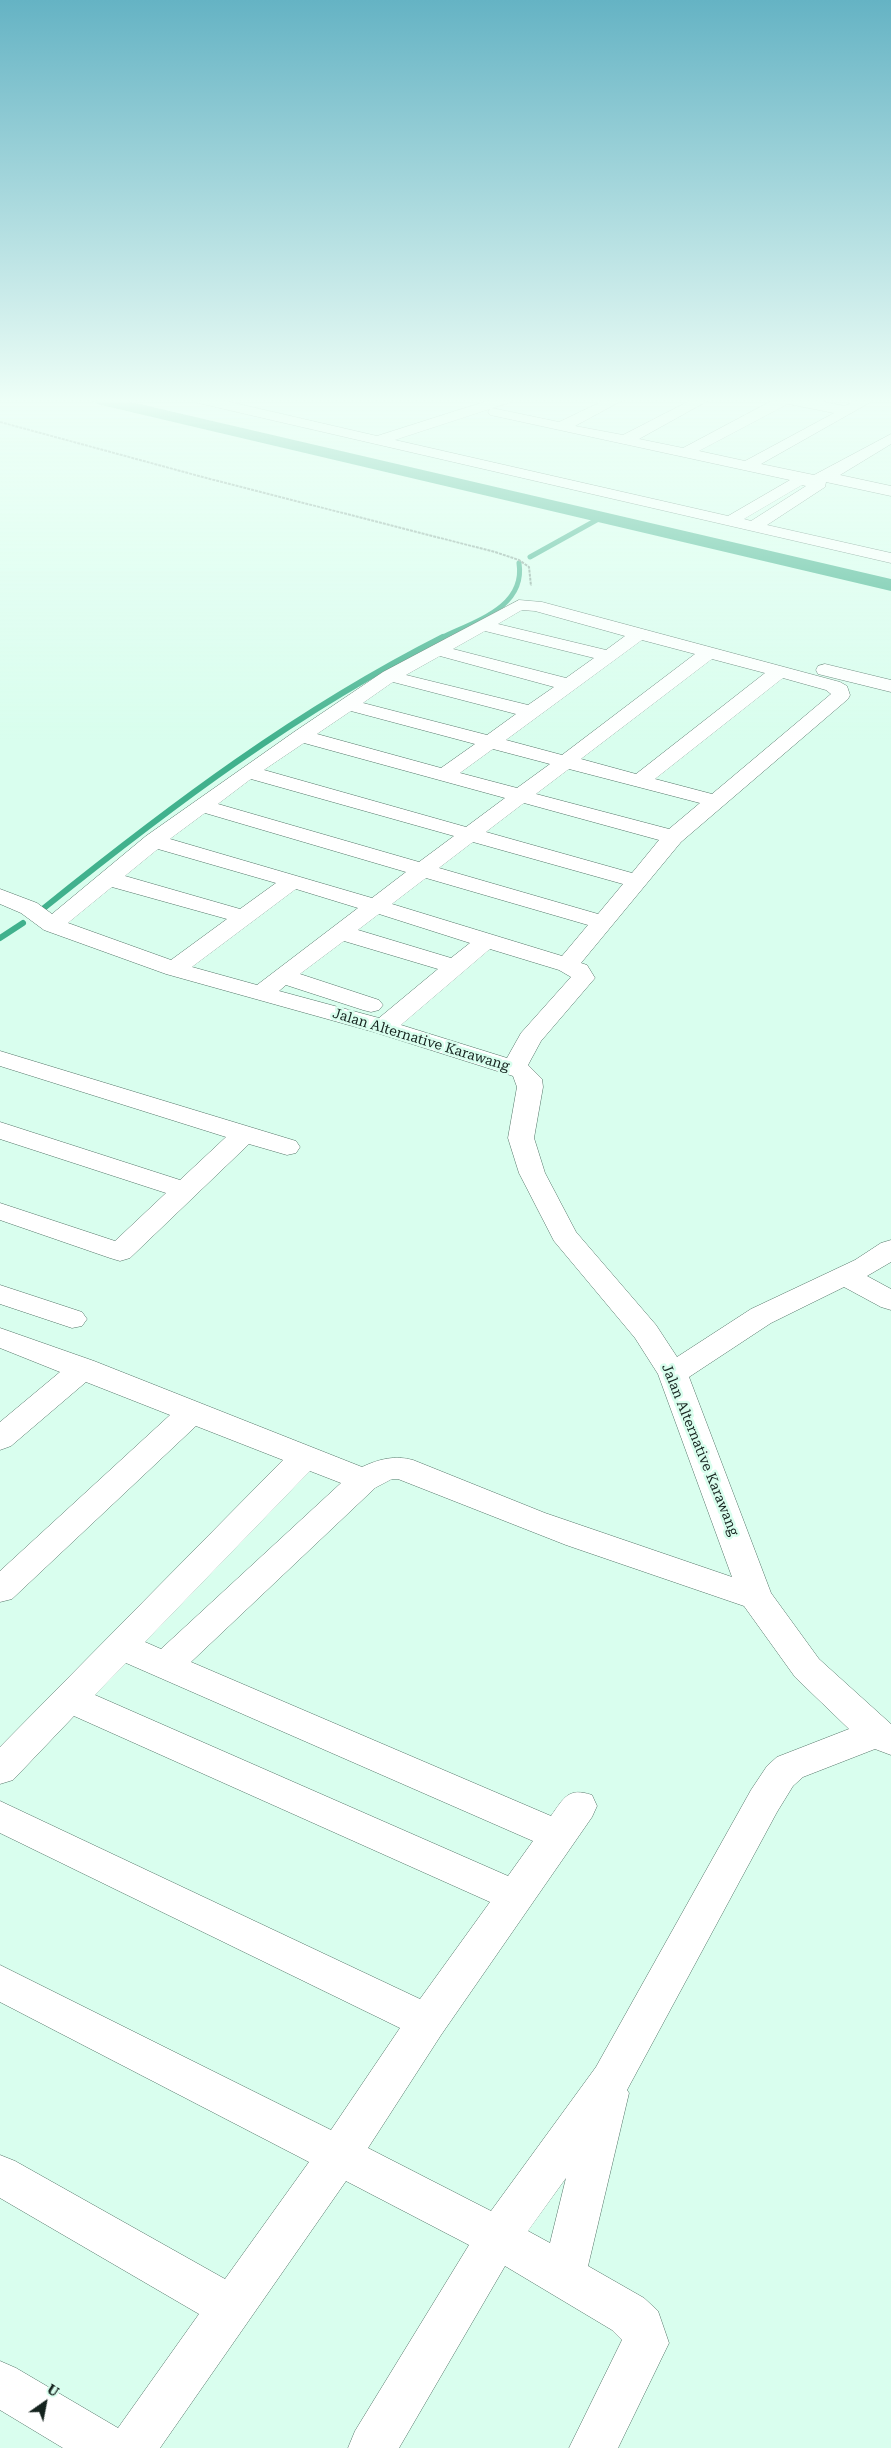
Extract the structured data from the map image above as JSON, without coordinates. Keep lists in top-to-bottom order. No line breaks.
{"streets":{"street":["Jalan Alternative Karawang"]},"north":"top right"}
